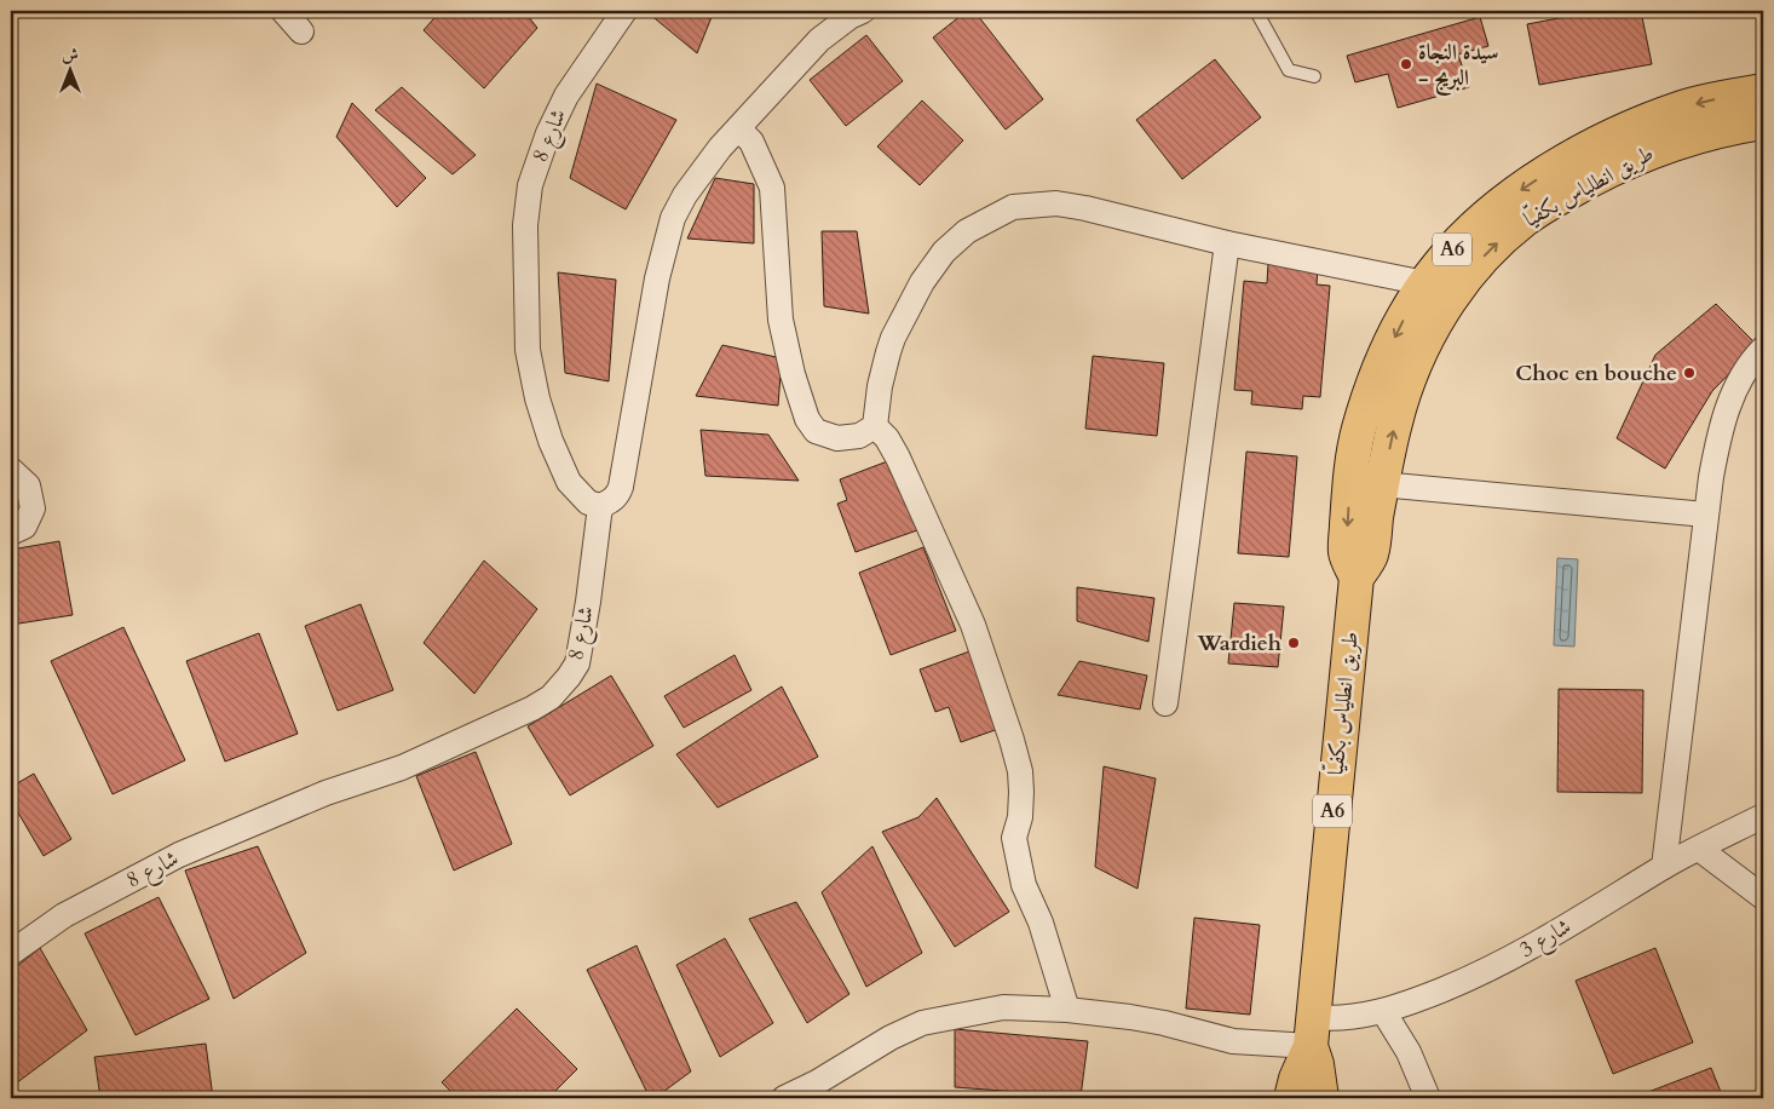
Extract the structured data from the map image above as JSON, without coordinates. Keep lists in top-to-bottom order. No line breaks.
{"streets":{"highway":["طريق انطلياس بكفيّا","A6"],"street":["شارع 8","شارع 3"]},"crossings":[["طريق انطلياس بكفيّا","شارع 3"]],"places":["سيدة النجاة - البريج","Choc en bouche","Wardieh"],"north":"top"}
